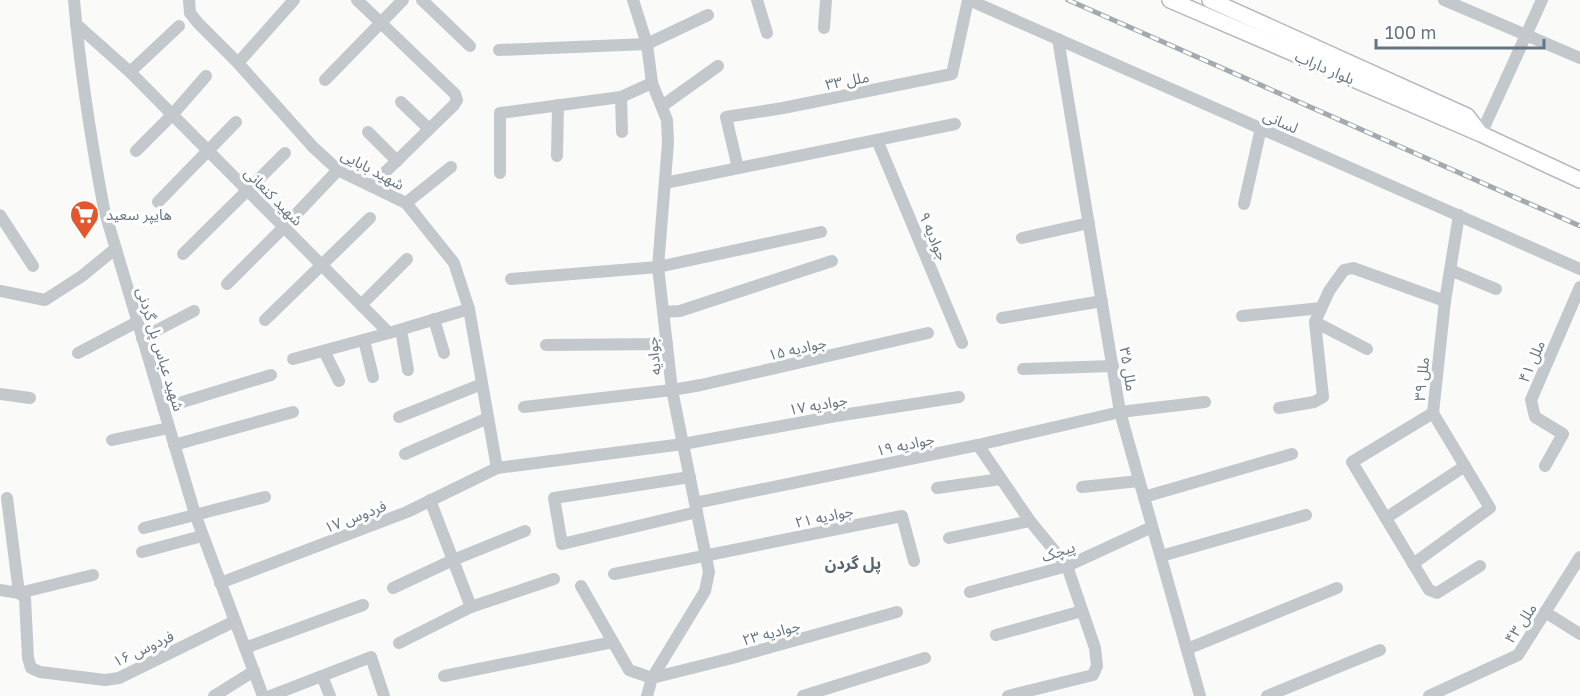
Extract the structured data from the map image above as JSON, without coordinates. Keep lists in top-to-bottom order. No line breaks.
{"streets":{"main road":["بلوار داراب"],"street":["ملل ۳۳","لسانی","شهید بابایی","شهید کنعانی","جوادیه ۹","جوادیه ۱۵","شهید عباس پل گردنی","جوادیه","ملل ۴۱","ملل ۳۵","ملل ۳۹","جوادیه ۱۷","جوادیه ۱۹","فردوس ۱۷","جوادیه ۲۱","پیچک","ملل ۴۳","جوادیه ۲۳","فردوس ۱۶"]},"crossings":[["ملل ۳۳","لسانی"],["لسانی","ملل ۳۵"],["لسانی","ملل ۳۹"],["شهید بابایی","جوادیه ۱۷"],["شهید بابایی","فردوس ۱۷"],["شهید کنعانی","شهید عباس پل گردنی"],["جوادیه ۱۵","جوادیه"],["شهید عباس پل گردنی","فردوس ۱۷"],["شهید عباس پل گردنی","فردوس ۱۶"],["جوادیه","جوادیه ۱۷"],["جوادیه","جوادیه ۱۹"],["جوادیه","جوادیه ۲۱"],["جوادیه","جوادیه ۲۳"],["ملل ۳۵","جوادیه ۱۹"],["ملل ۳۵","پیچک"],["جوادیه ۱۷","فردوس ۱۷"]],"districts":["پل گردن"],"places":{"supermarket":["هایپر سعید"]},"scale_bar":"100 m"}
